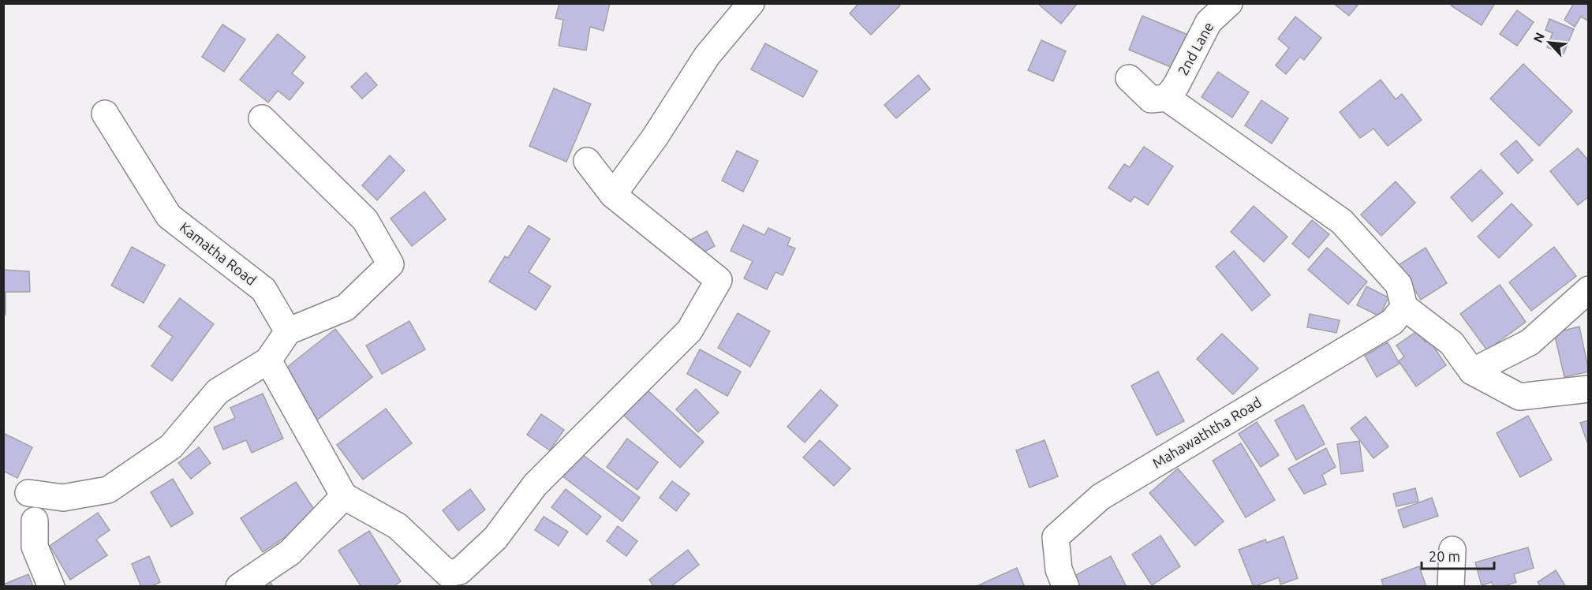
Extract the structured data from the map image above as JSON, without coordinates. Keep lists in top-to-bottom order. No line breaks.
{"streets":{"street":["2nd Lane","Kamatha Road","Mahawaththa Road"]},"scale_bar":"20 m","north":"top left"}
